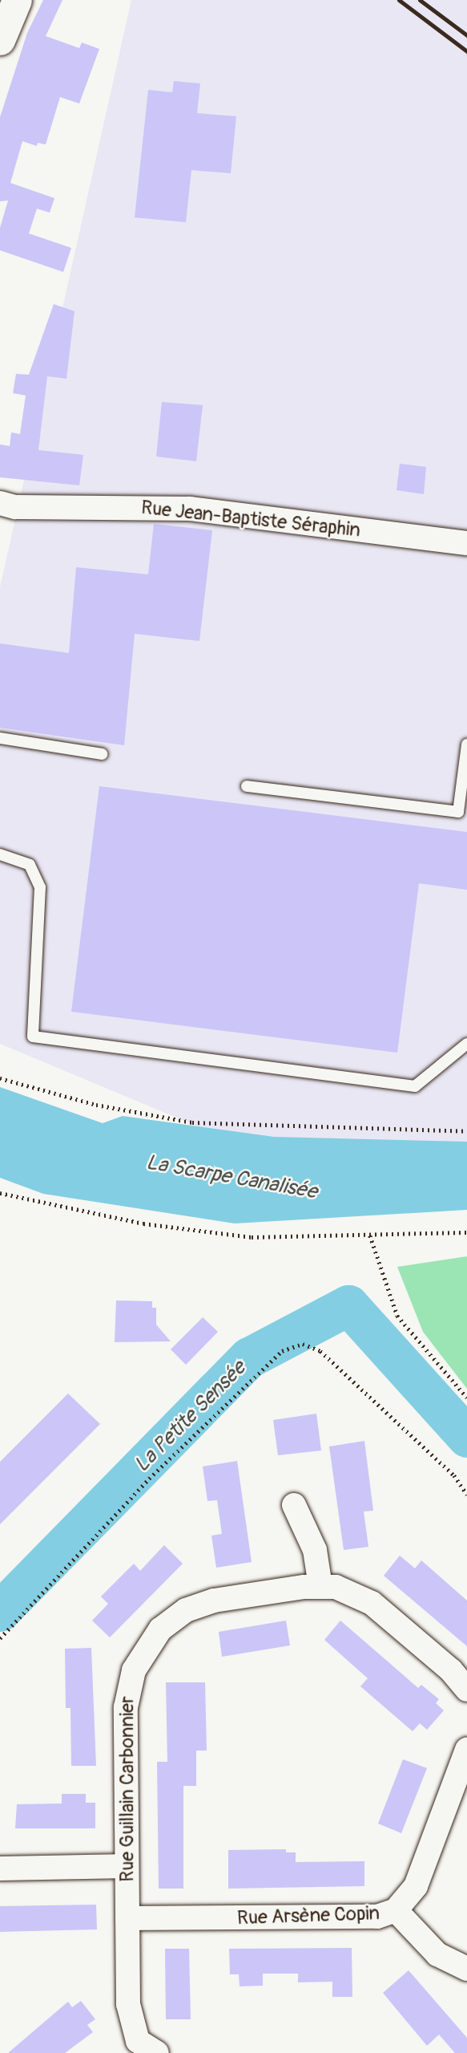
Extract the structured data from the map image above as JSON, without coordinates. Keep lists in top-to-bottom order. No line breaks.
{"streets":{"street":["Rue Jean-Baptiste Séraphin","Rue Guillain Carbonnier","Rue Arsène Copin"]},"crossings":[["Rue Guillain Carbonnier","Rue Arsène Copin"]],"water":["La Scarpe Canalisée","La Petite Sensée"]}
